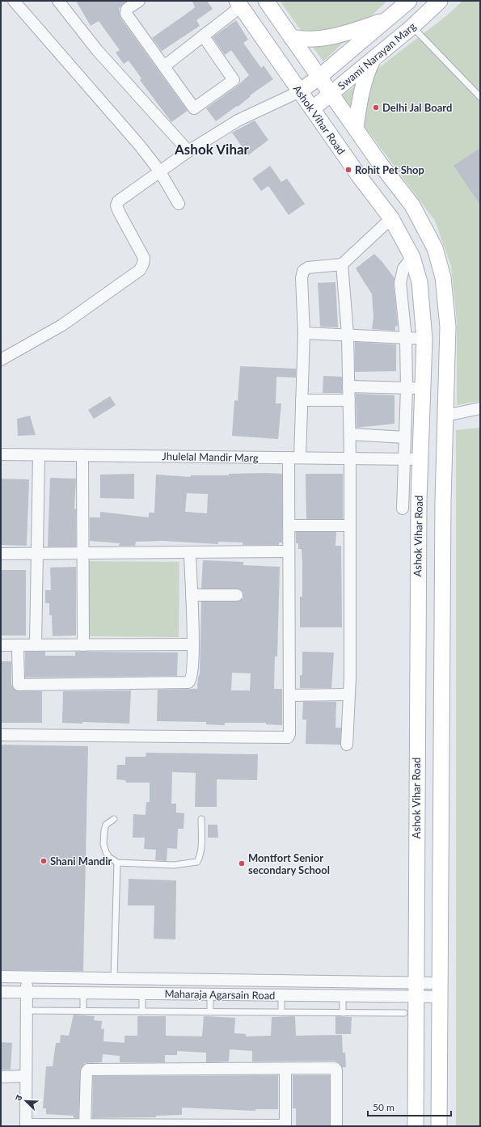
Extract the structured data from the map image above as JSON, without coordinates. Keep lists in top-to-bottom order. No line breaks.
{"streets":{"main road":["Swami Narayan Marg","Ashok Vihar Road"],"street":["Jhulelal Mandir Marg","Maharaja Agarsain Road"]},"crossings":[["Swami Narayan Marg","Ashok Vihar Road"],["Ashok Vihar Road","Jhulelal Mandir Marg"],["Ashok Vihar Road","Maharaja Agarsain Road"]],"districts":["Ashok Vihar"],"places":["Delhi Jal Board","Rohit Pet Shop","Shani Mandir","Montfort Senior secondary School"],"scale_bar":"50 m","north":"top left"}
